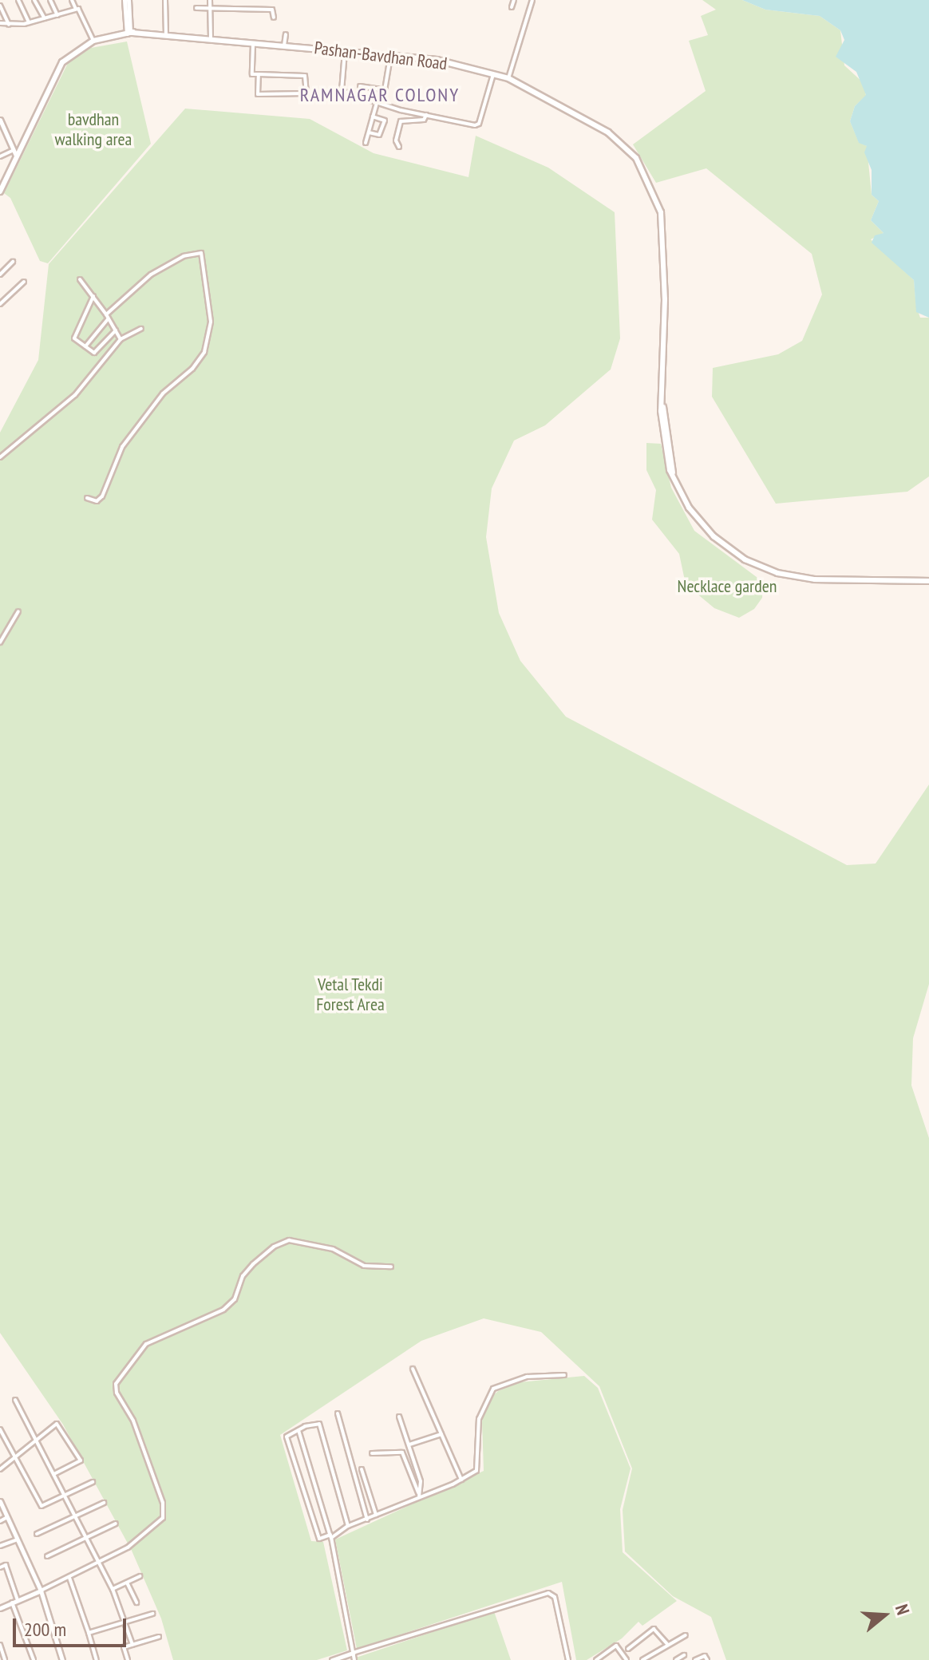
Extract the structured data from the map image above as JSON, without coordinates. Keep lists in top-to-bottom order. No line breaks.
{"streets":{"main road":["Pashan-Bavdhan Road"]},"districts":["RAMNAGAR COLONY"],"parks":["bavdhan walking area","Necklace garden","Vetal Tekdi Forest Area"],"scale_bar":"200 m","north":"right"}
